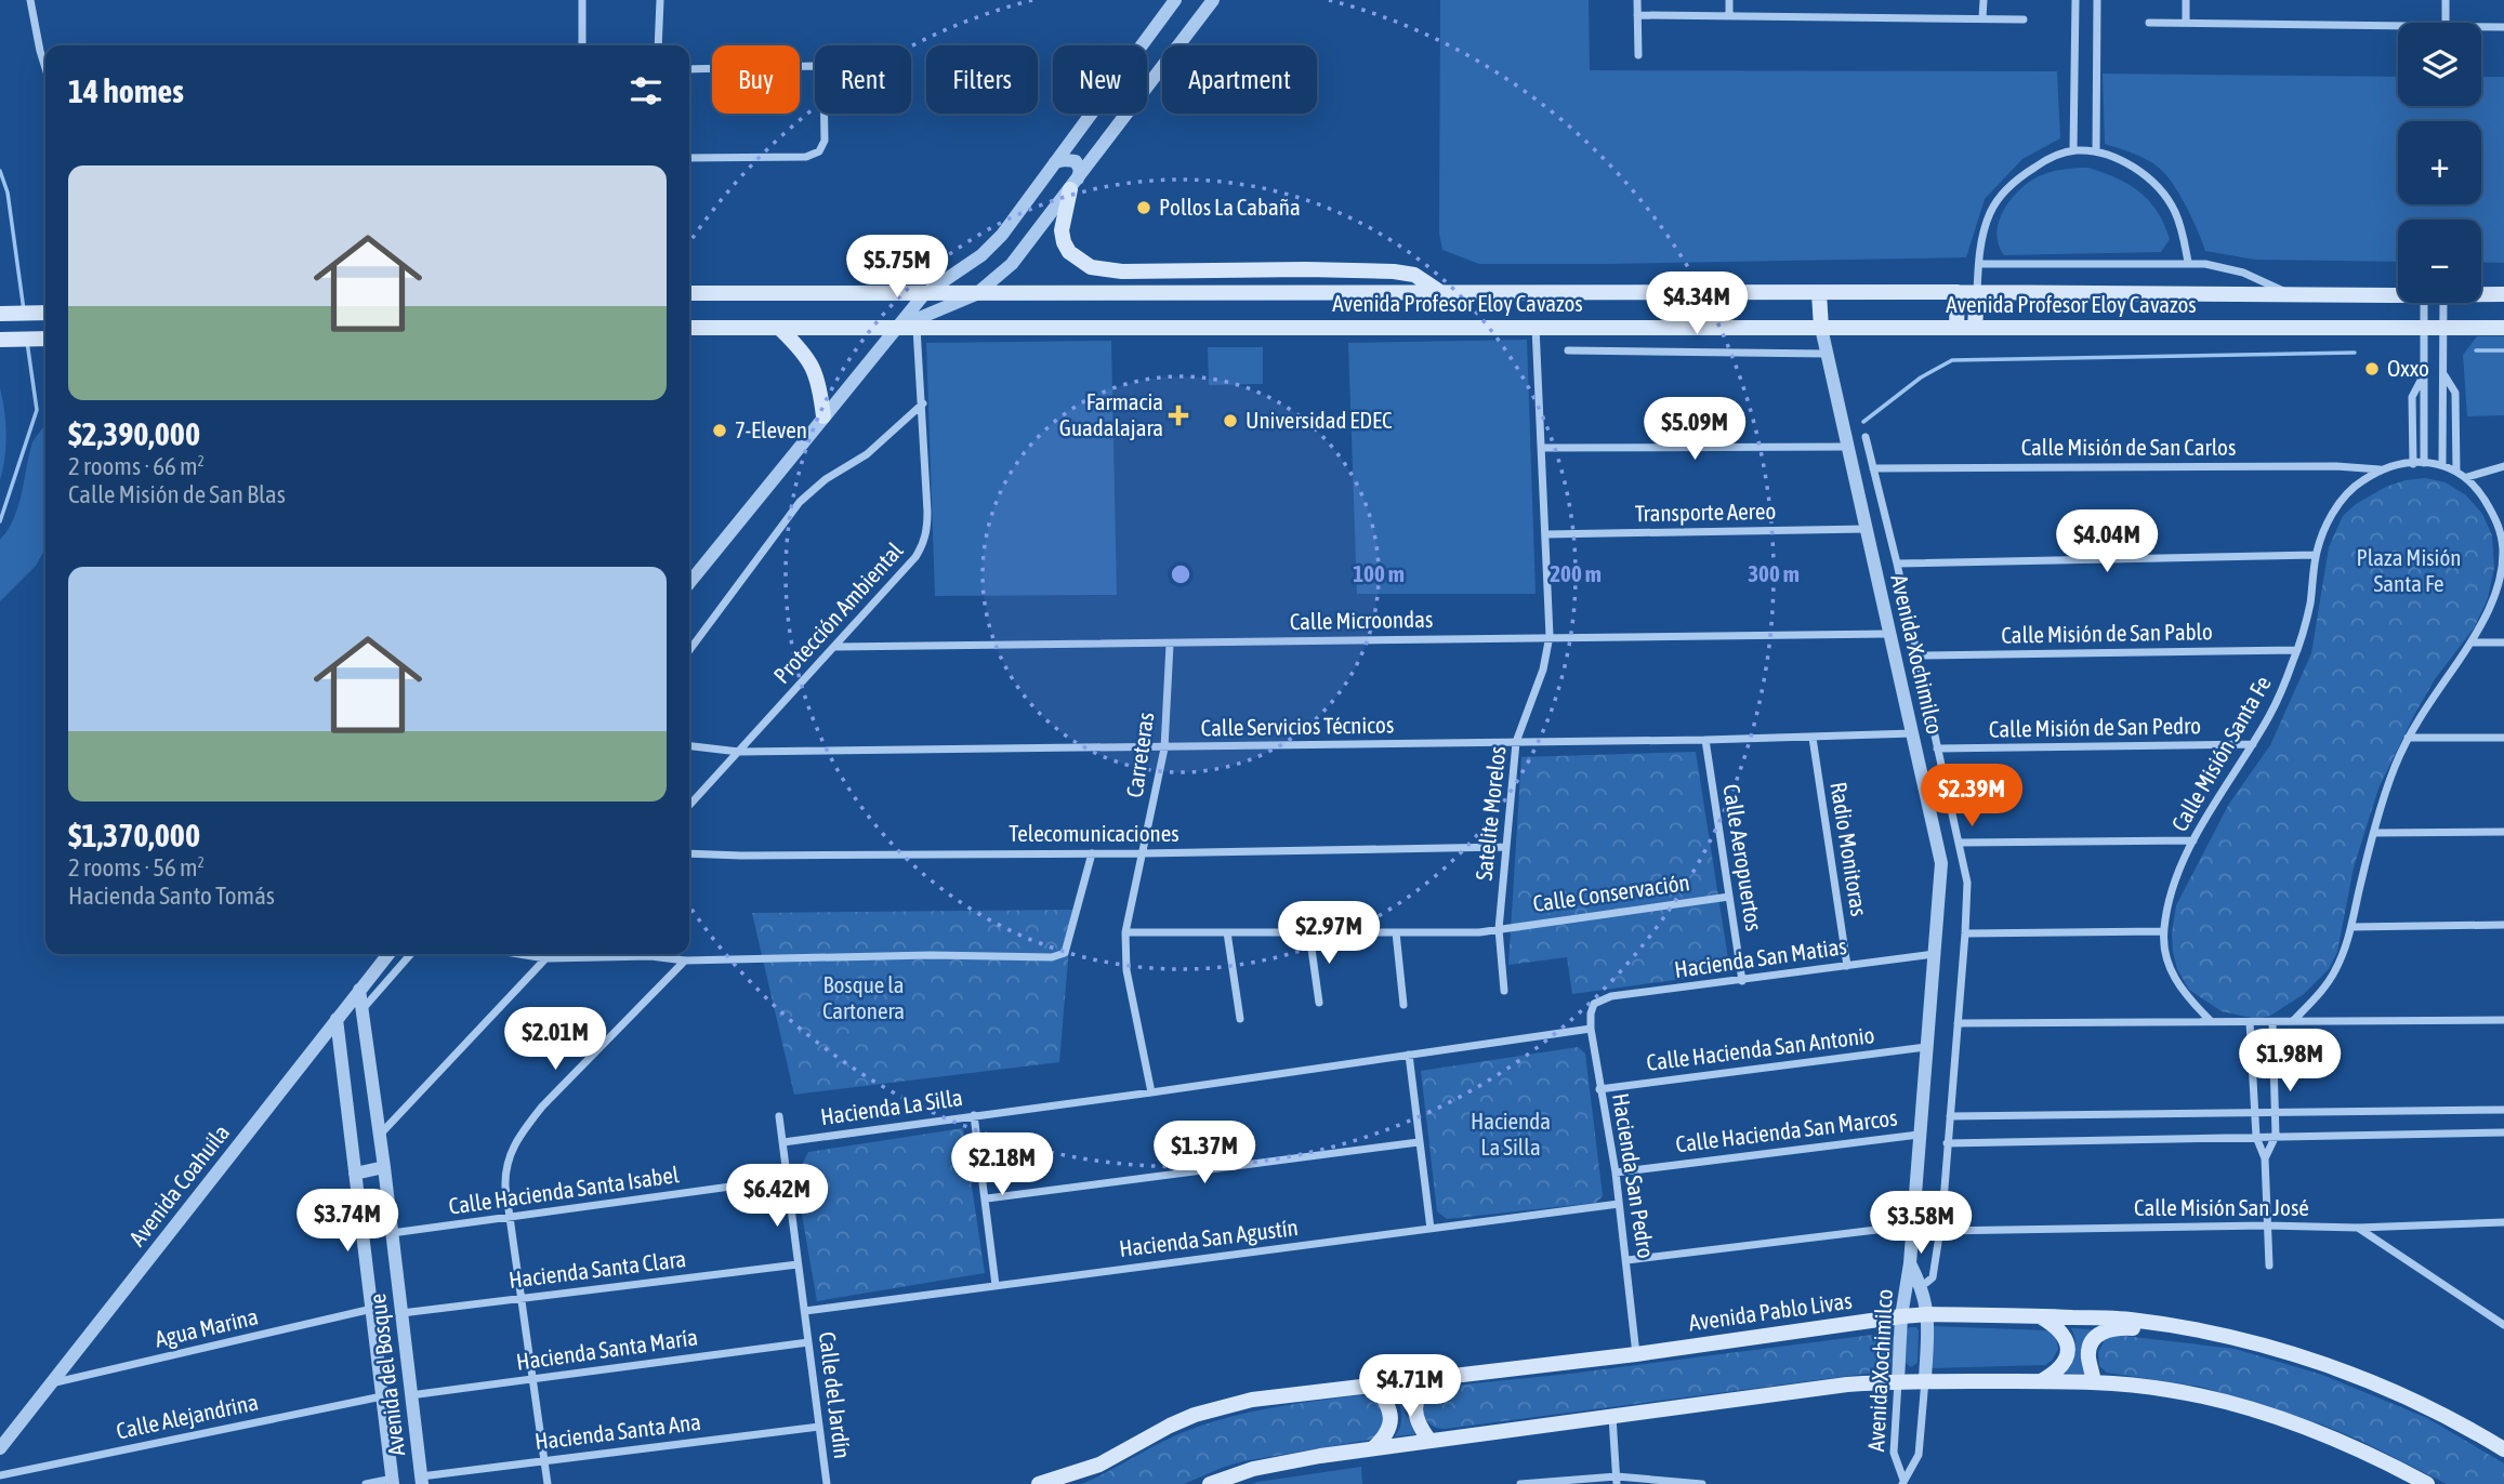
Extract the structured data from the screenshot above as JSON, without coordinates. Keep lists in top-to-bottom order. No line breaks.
{"streets":{"main road":["Avenida Profesor Eloy Cavazos","Avenida Pablo Livas"],"street":["Calle Misión de San Carlos","Transporte Aereo","Protección Ambiental","Calle Microondas","Calle Misión de San Pablo","Avenida Xochimilco","Calle Servicios Técnicos","Calle Misión de San Pedro","Calle Misión Santa Fe","Carreteras","Satelite Morelos","Telecomunicaciones","Radio Monitoras","Calle Aeropuertos","Calle Conservación","Hacienda San Matias","Calle Hacienda San Antonio","Hacienda La Silla","Calle Hacienda San Marcos","Hacienda San Pedro","Avenida Coahuila","Calle Hacienda Santa Isabel","Calle Misión San José","Hacienda San Agustín","Hacienda Santa Clara","Agua Marina","Hacienda Santa María","Avenida del Bosque","Calle del Jardín","Calle Alejandrina","Hacienda Santa Ana"]},"crossings":[["Avenida Profesor Eloy Cavazos","Protección Ambiental"],["Avenida Profesor Eloy Cavazos","Avenida Xochimilco"],["Avenida Profesor Eloy Cavazos","Satelite Morelos"],["Calle Misión de San Carlos","Calle Misión Santa Fe"],["Transporte Aereo","Avenida Xochimilco"],["Transporte Aereo","Satelite Morelos"],["Protección Ambiental","Calle Microondas"],["Protección Ambiental","Calle Servicios Técnicos"],["Calle Microondas","Avenida Xochimilco"],["Calle Microondas","Carreteras"],["Calle Microondas","Satelite Morelos"],["Calle Misión de San Pablo","Calle Misión Santa Fe"],["Avenida Xochimilco","Calle Servicios Técnicos"],["Avenida Xochimilco","Hacienda San Matias"],["Avenida Xochimilco","Calle Hacienda San Antonio"],["Avenida Xochimilco","Calle Hacienda San Marcos"],["Avenida Xochimilco","Avenida Pablo Livas"],["Calle Servicios Técnicos","Carreteras"],["Calle Servicios Técnicos","Satelite Morelos"],["Calle Servicios Técnicos","Radio Monitoras"],["Calle Servicios Técnicos","Calle Aeropuertos"],["Calle Misión de San Pedro","Calle Misión Santa Fe"],["Carreteras","Telecomunicaciones"],["Carreteras","Calle Conservación"],["Carreteras","Hacienda La Silla"],["Satelite Morelos","Telecomunicaciones"],["Satelite Morelos","Calle Conservación"],["Radio Monitoras","Hacienda San Matias"],["Calle Aeropuertos","Calle Conservación"],["Calle Aeropuertos","Hacienda San Matias"],["Hacienda San Matias","Hacienda San Pedro"],["Calle Hacienda San Antonio","Hacienda San Pedro"],["Hacienda La Silla","Hacienda San Pedro"],["Hacienda La Silla","Calle del Jardín"],["Calle Hacienda San Marcos","Hacienda San Pedro"],["Hacienda San Pedro","Hacienda San Agustín"],["Hacienda San Pedro","Avenida Pablo Livas"],["Avenida Coahuila","Agua Marina"],["Avenida Coahuila","Avenida del Bosque"],["Calle Hacienda Santa Isabel","Avenida del Bosque"],["Calle Hacienda Santa Isabel","Calle del Jardín"],["Hacienda San Agustín","Calle del Jardín"],["Hacienda Santa Clara","Avenida del Bosque"],["Hacienda Santa Clara","Calle del Jardín"],["Agua Marina","Avenida del Bosque"],["Hacienda Santa María","Avenida del Bosque"],["Hacienda Santa María","Calle del Jardín"],["Avenida del Bosque","Calle Alejandrina"],["Avenida del Bosque","Hacienda Santa Ana"],["Calle del Jardín","Hacienda Santa Ana"]],"parks":["Plaza Misión Santa Fe","Bosque la Cartonera","Hacienda La Silla"],"places":{"other":["Pollos La Cabaña","Oxxo","Universidad EDEC","7-Eleven"],"health":["Farmacia Guadalajara"]},"page":{"map_buttons":["+","−"],"chip":["Buy","Rent","Filters","New","Apartment"],"heading":"14 homes","list":[{"name":"$2,390,000","note":"2 rooms · 66 m² · Calle Misión de San Blas"},{"name":"$1,370,000","note":"2 rooms · 56 m² · Hacienda Santo Tomás"}],"price":["$5.75M","$4.34M","$5.09M","$4.04M","$2.39M","$2.97M","$2.01M","$1.98M","$1.37M","$2.18M","$6.42M","$3.74M","$3.58M","$4.71M"]},"rings":["100 m","200 m","300 m"]}
